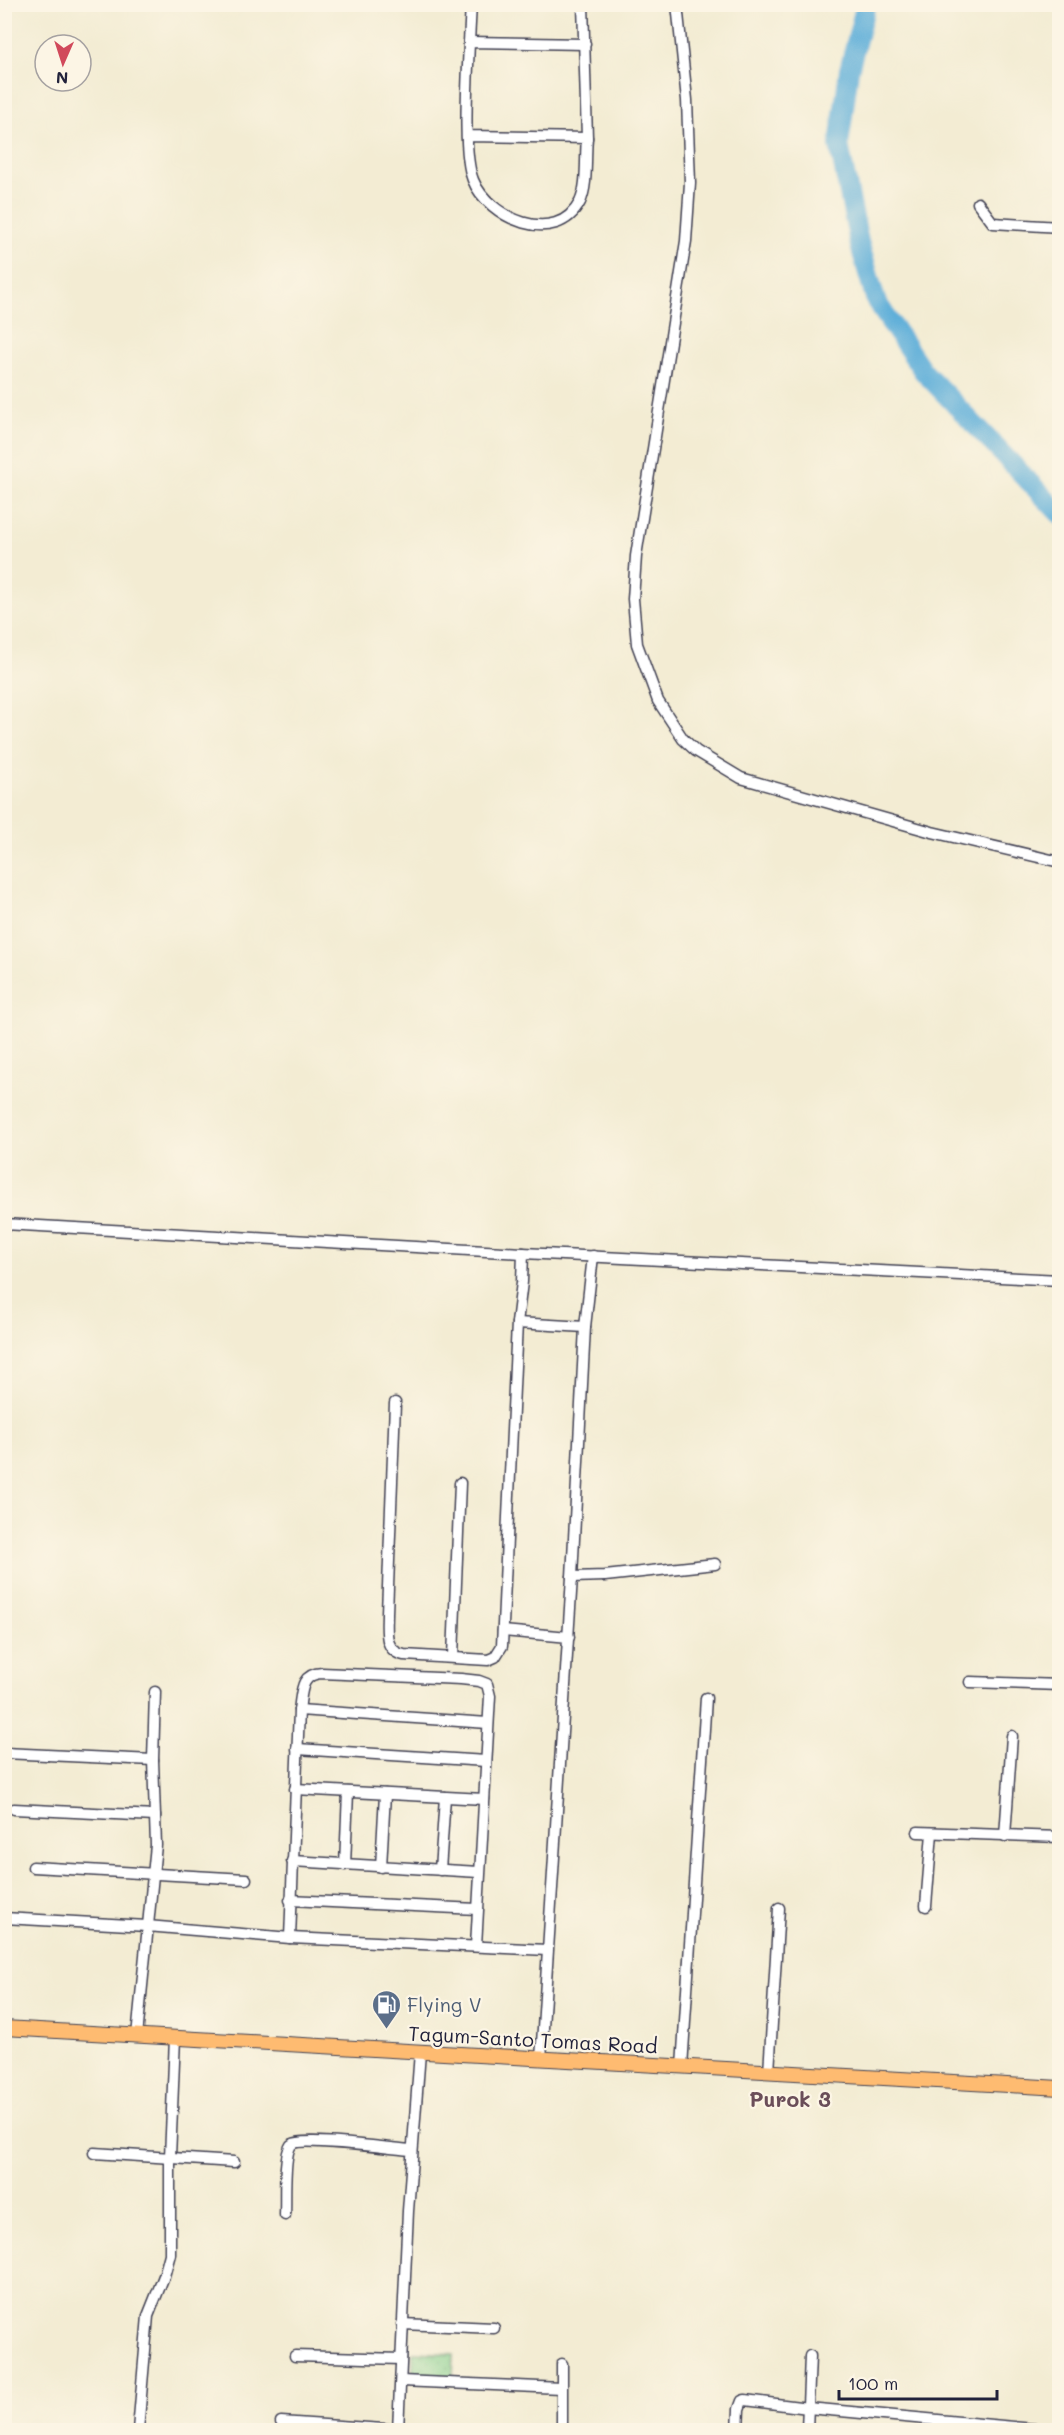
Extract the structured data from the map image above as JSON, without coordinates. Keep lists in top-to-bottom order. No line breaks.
{"streets":{"main road":["Tagum-Santo Tomas Road"]},"districts":["Purok 3"],"places":{"fuel station":["Flying V"]},"scale_bar":"100 m","north":"bottom"}
